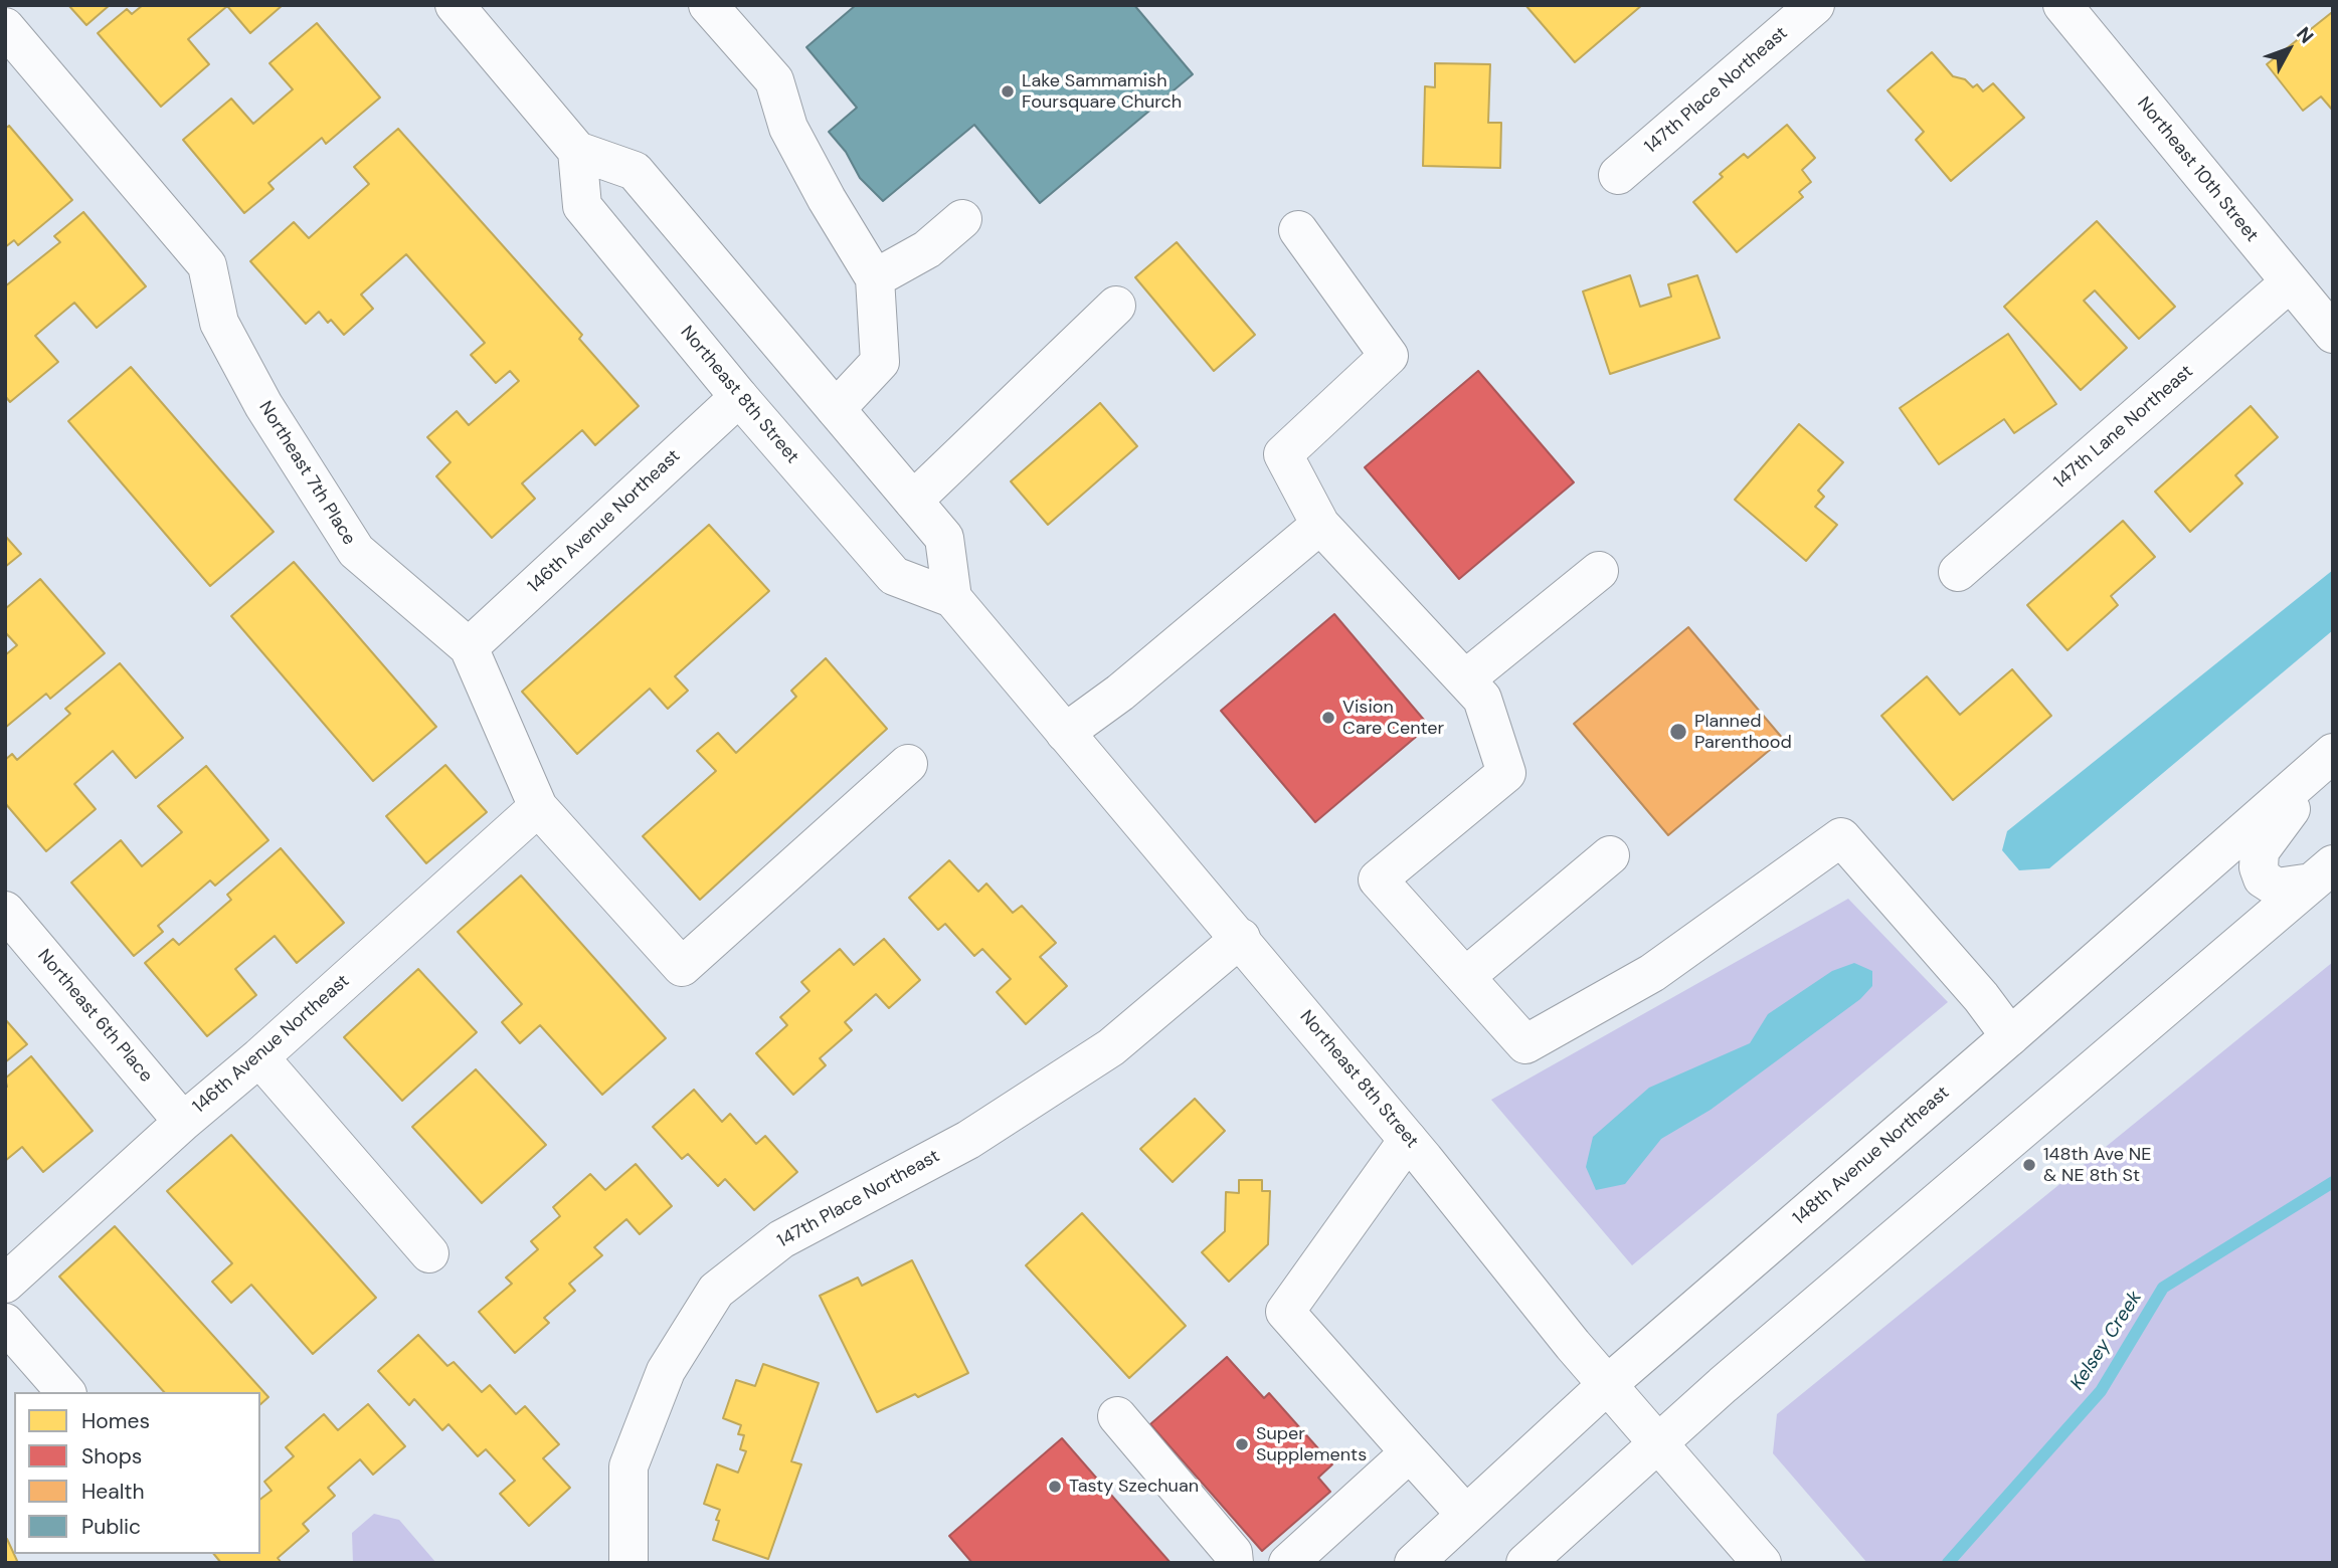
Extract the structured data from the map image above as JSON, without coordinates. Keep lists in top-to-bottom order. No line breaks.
{"streets":{"main road":["147th Place Northeast","Northeast 10th Street","Northeast 8th Street","147th Lane Northeast","Northeast 7th Place","146th Avenue Northeast","Northeast 6th Place","148th Avenue Northeast"]},"crossings":[["147th Place Northeast","Northeast 8th Street"],["Northeast 10th Street","147th Lane Northeast"],["Northeast 8th Street","146th Avenue Northeast"],["Northeast 8th Street","148th Avenue Northeast"],["Northeast 7th Place","146th Avenue Northeast"],["146th Avenue Northeast","Northeast 6th Place"]],"water":["Kelsey Creek"],"places":["Lake Sammamish Foursquare Church","Vision Care Center","Planned Parenthood","148th Ave NE & NE 8th St","Super Supplements","Tasty Szechuan"],"legend":["Homes","Shops","Health","Public"],"north":"top right"}
